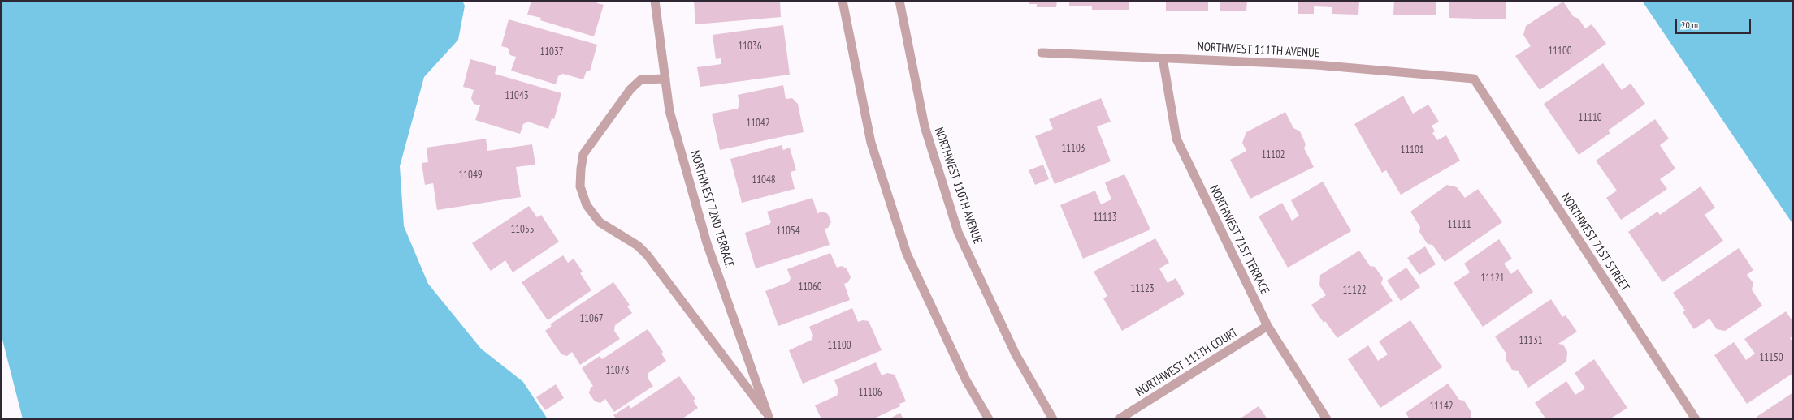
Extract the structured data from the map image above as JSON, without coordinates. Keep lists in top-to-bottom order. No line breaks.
{"streets":{"street":["NORTHWEST 111TH AVENUE","NORTHWEST 110TH AVENUE","NORTHWEST 72ND TERRACE","NORTHWEST 71ST TERRACE","NORTHWEST 71ST STREET","NORTHWEST 111TH COURT"]},"crossings":[["NORTHWEST 111TH AVENUE","NORTHWEST 71ST TERRACE"],["NORTHWEST 111TH AVENUE","NORTHWEST 71ST STREET"],["NORTHWEST 71ST TERRACE","NORTHWEST 111TH COURT"]],"house_numbers":["11036","11100","11037","11043","11110","11042","11103","11101","11102","11049","11048","11113","11111","11055","11054","11121","11060","11123","11122","11067","11131","11100","11150","11073","11106","11142"],"scale_bar":"20 m"}
